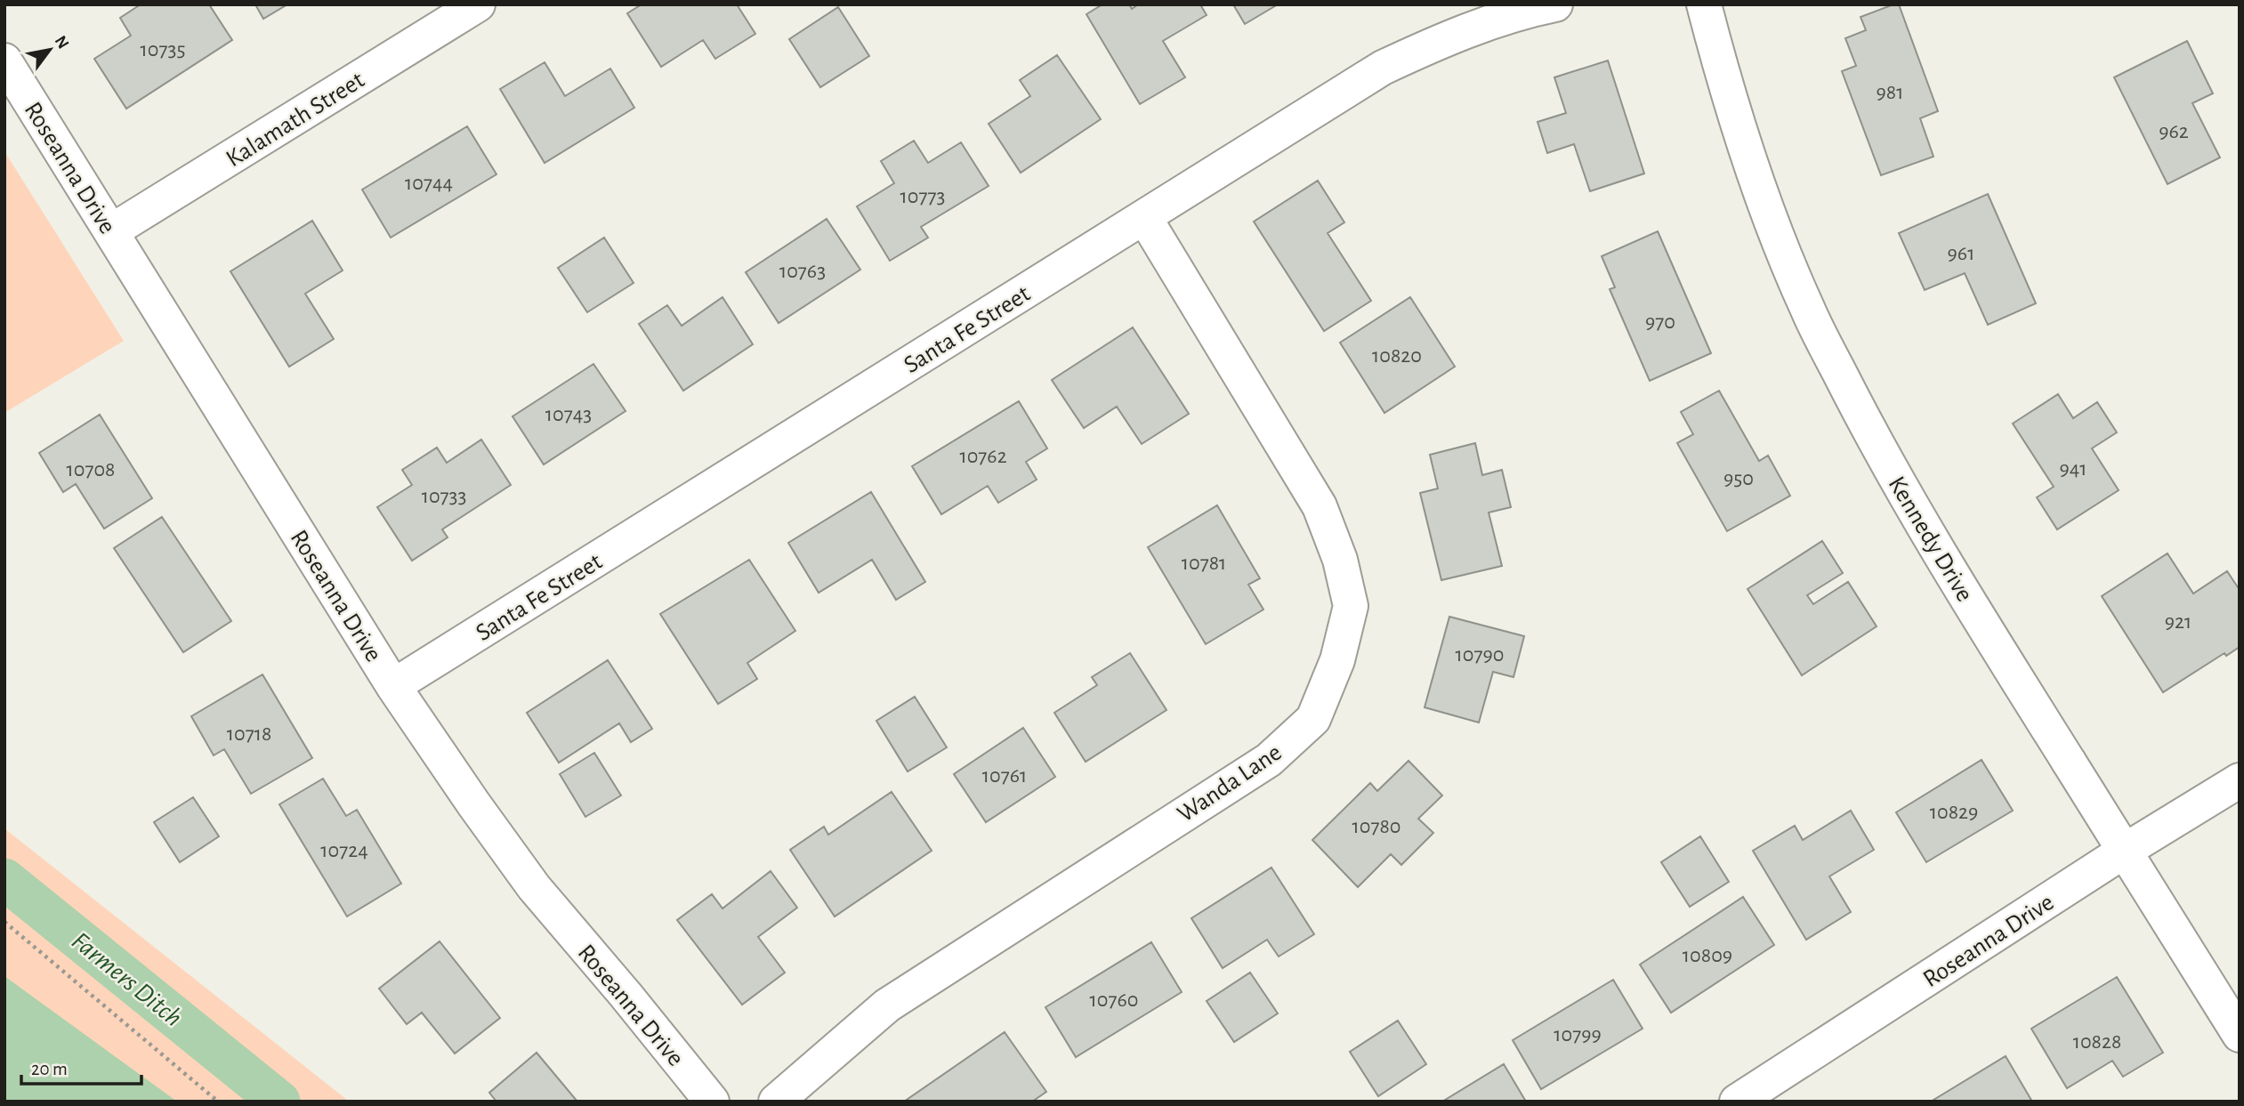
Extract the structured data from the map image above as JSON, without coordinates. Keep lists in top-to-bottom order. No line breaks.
{"streets":{"street":["Kalamath Street","Roseanna Drive","Santa Fe Street","Kennedy Drive","Wanda Lane"]},"crossings":[["Kalamath Street","Roseanna Drive"],["Roseanna Drive","Santa Fe Street"],["Roseanna Drive","Kennedy Drive"],["Santa Fe Street","Wanda Lane"]],"water":["Farmers Ditch"],"house_numbers":["10735","981","962","10744","10773","961","10763","970","10820","10743","10762","941","10708","950","10733","10781","921","10790","10718","10761","10829","10780","10724","10809","10760","10799","10828"],"scale_bar":"20 m","north":"top right"}
